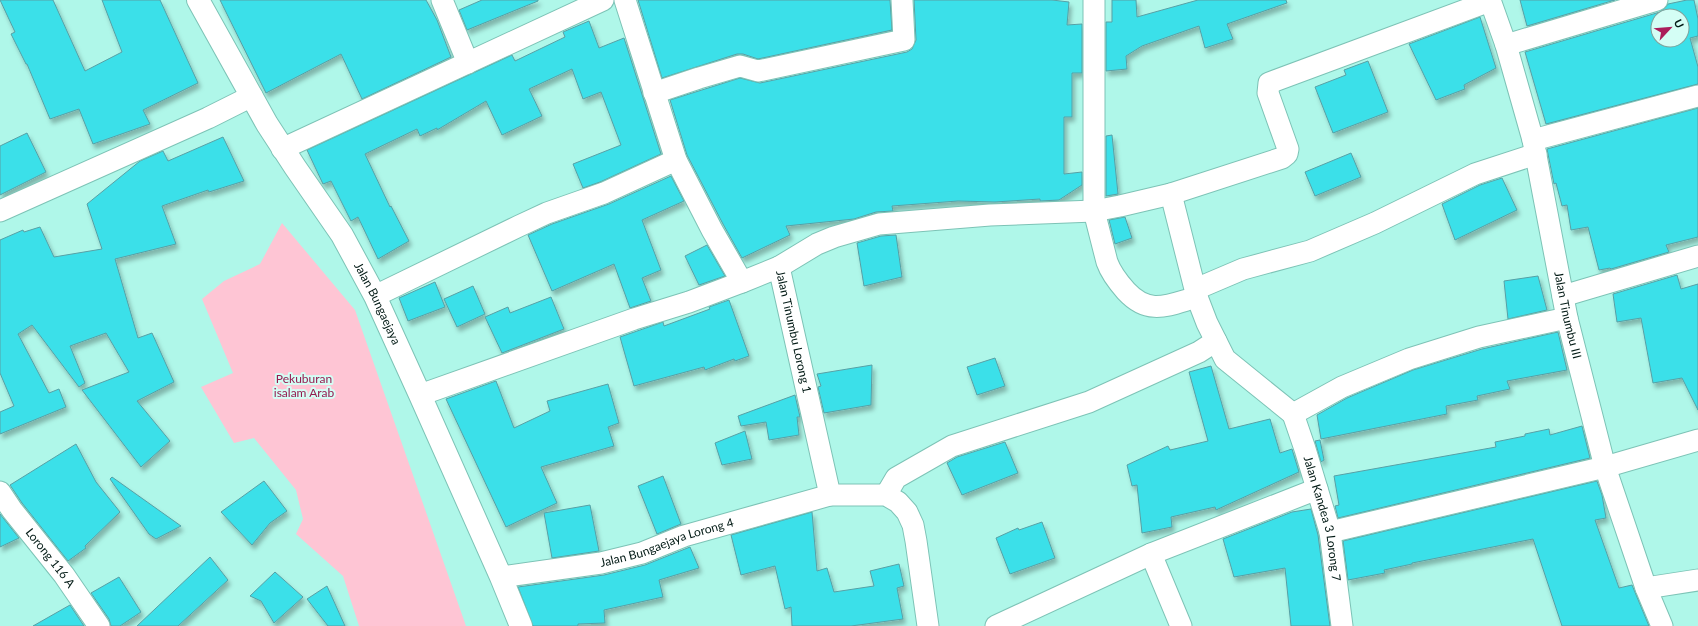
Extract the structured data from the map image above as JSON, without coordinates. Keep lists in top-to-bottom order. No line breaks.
{"streets":{"street":["Jalan Bungaejaya","Jalan Tinumbu III","Jalan Tinumbu Lorong 1","Jalan Kandea 3 Lorong 7","Jalan Bungaejaya Lorong 4","Lorong 116 A"]},"crossings":[["Jalan Bungaejaya","Jalan Tinumbu Lorong 1"],["Jalan Bungaejaya","Jalan Bungaejaya Lorong 4"],["Jalan Tinumbu Lorong 1","Jalan Bungaejaya Lorong 4"]],"parks":["Pekuburan isalam Arab"],"north":"top right"}
